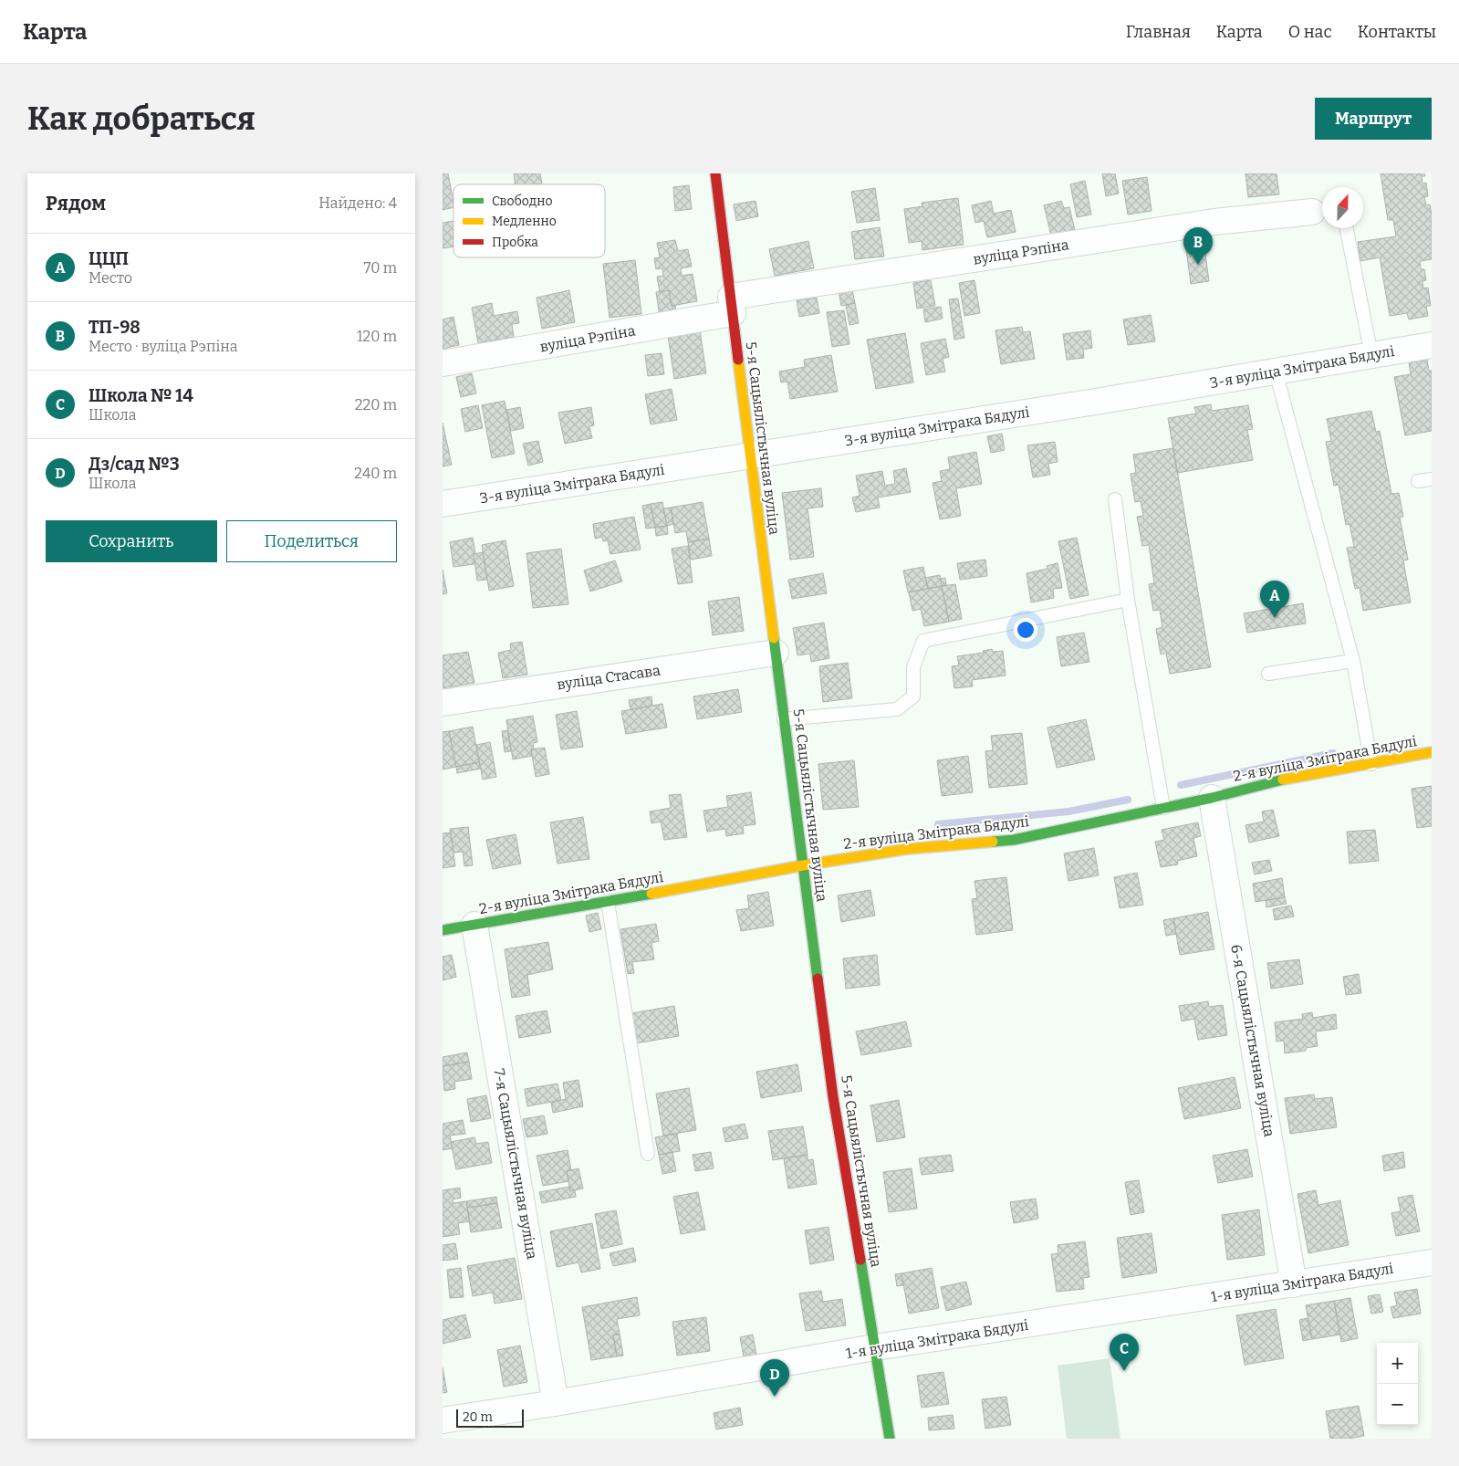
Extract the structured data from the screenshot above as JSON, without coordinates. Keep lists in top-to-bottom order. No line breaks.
{"streets":{"street":["вуліца Рэпіна","3-я вуліца Змітрака Бядулі","5-я Сацыялістычная вуліца","вуліца Стасава","2-я вуліца Змітрака Бядулі","6-я Сацыялістычная вуліца","7-я Сацыялістычная вуліца","1-я вуліца Змітрака Бядулі"]},"crossings":[["вуліца Рэпіна","5-я Сацыялістычная вуліца"],["3-я вуліца Змітрака Бядулі","5-я Сацыялістычная вуліца"],["5-я Сацыялістычная вуліца","вуліца Стасава"],["5-я Сацыялістычная вуліца","2-я вуліца Змітрака Бядулі"],["5-я Сацыялістычная вуліца","1-я вуліца Змітрака Бядулі"],["2-я вуліца Змітрака Бядулі","6-я Сацыялістычная вуліца"],["2-я вуліца Змітрака Бядулі","7-я Сацыялістычная вуліца"],["6-я Сацыялістычная вуліца","1-я вуліца Змітрака Бядулі"],["7-я Сацыялістычная вуліца","1-я вуліца Змітрака Бядулі"]],"legend":["Свободно","Медленно","Пробка"],"scale_bar":"20 m","north":"top","page":{"header":"Карта","nav":["Главная","Карта","О нас","Контакты"],"buttons":["Маршрут",["Сохранить","Поделиться"]],"title":"Как добраться","heading":["Рядом","Найдено: 4"],"pins":["B","A","C","D"],"list":[{"mark":"A","name":"ЦЦП","note":"Место","value":"70 m"},{"mark":"B","name":"ТП-98","note":"Место · вуліца Рэпіна","value":"120 m"},{"mark":"C","name":"Школа № 14","note":"Школа","value":"220 m"},{"mark":"D","name":"Дз/сад №3","note":"Школа","value":"240 m"}],"map_buttons":["+","−"],"scale":"20 m"}}
